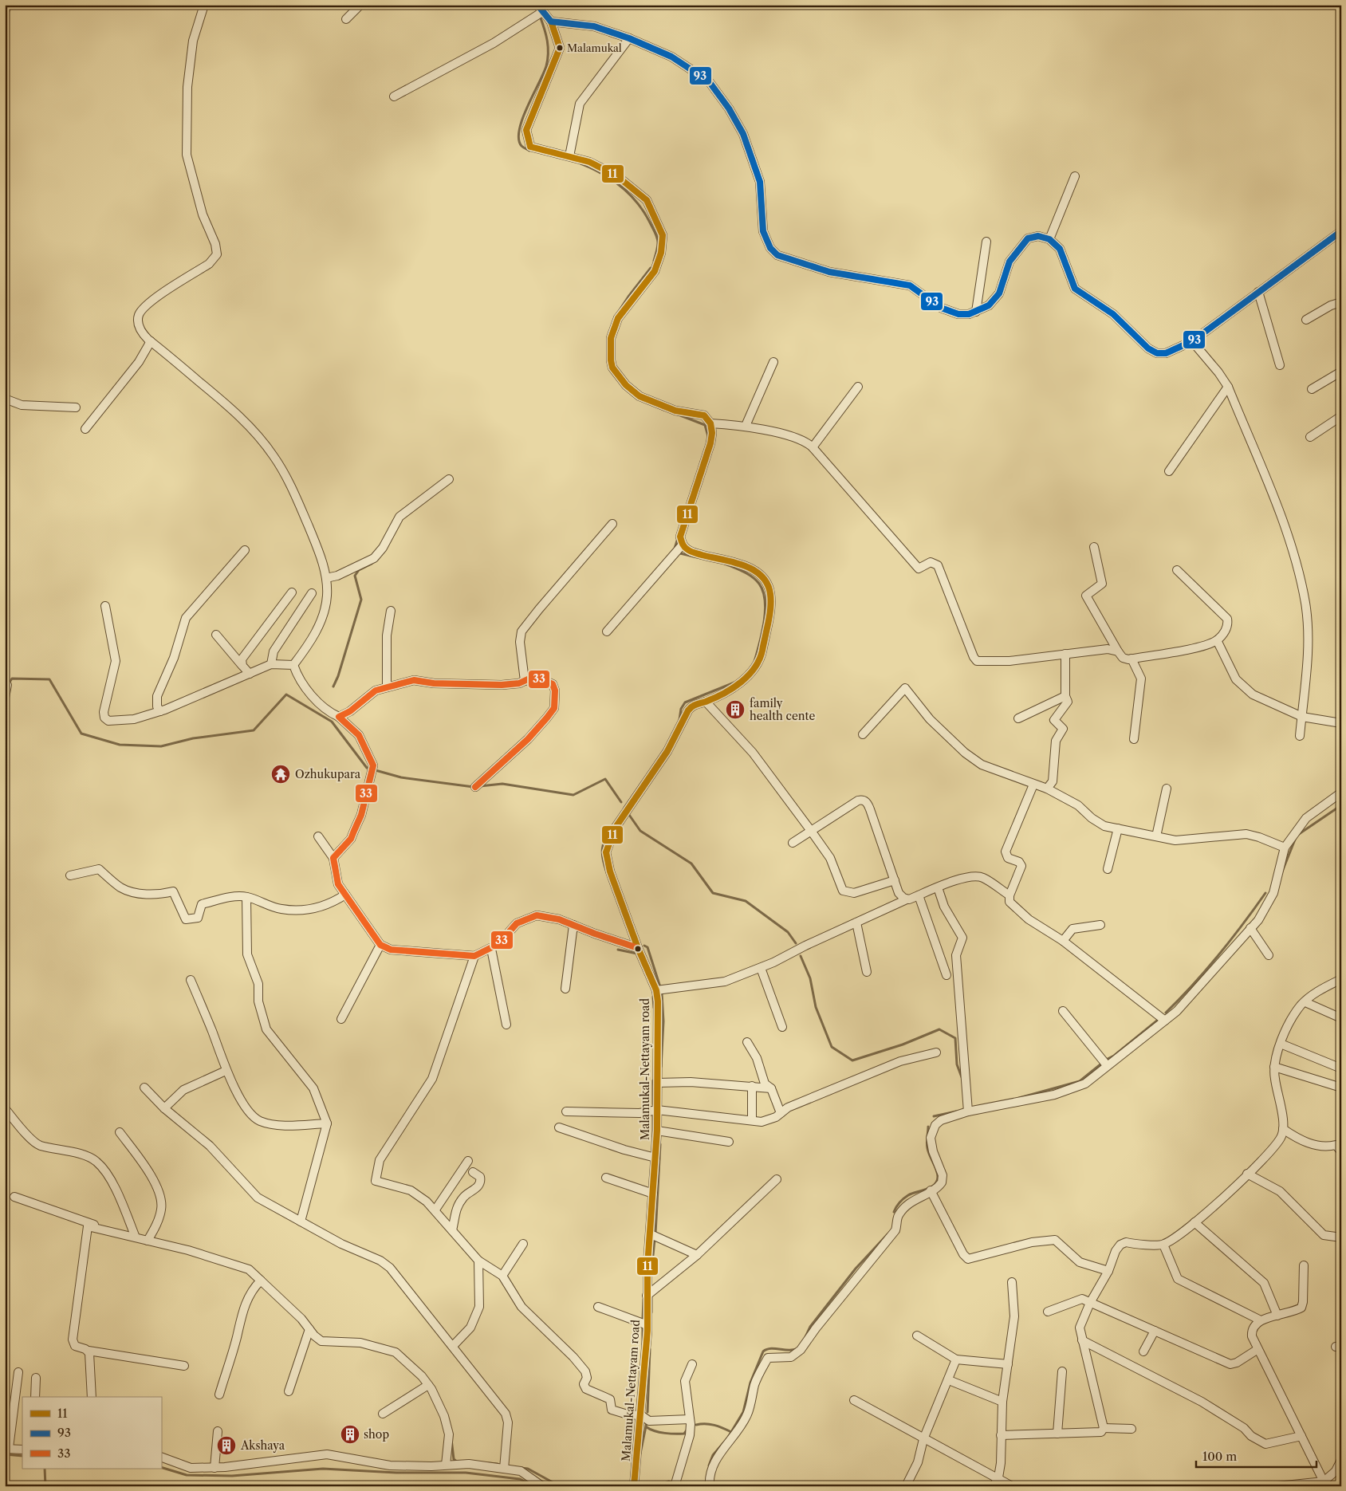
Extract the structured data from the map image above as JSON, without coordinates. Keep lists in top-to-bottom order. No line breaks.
{"streets":{"street":["Malamukal-Nettayam road"]},"places":{"other":["Malamukal"],"building":["family health cente","shop","Akshaya"],"temple":["Ozhukupara"]},"lines":["transit line 93","transit line 11","transit line 33"],"legend":["11","93","33"],"scale_bar":"100 m"}
